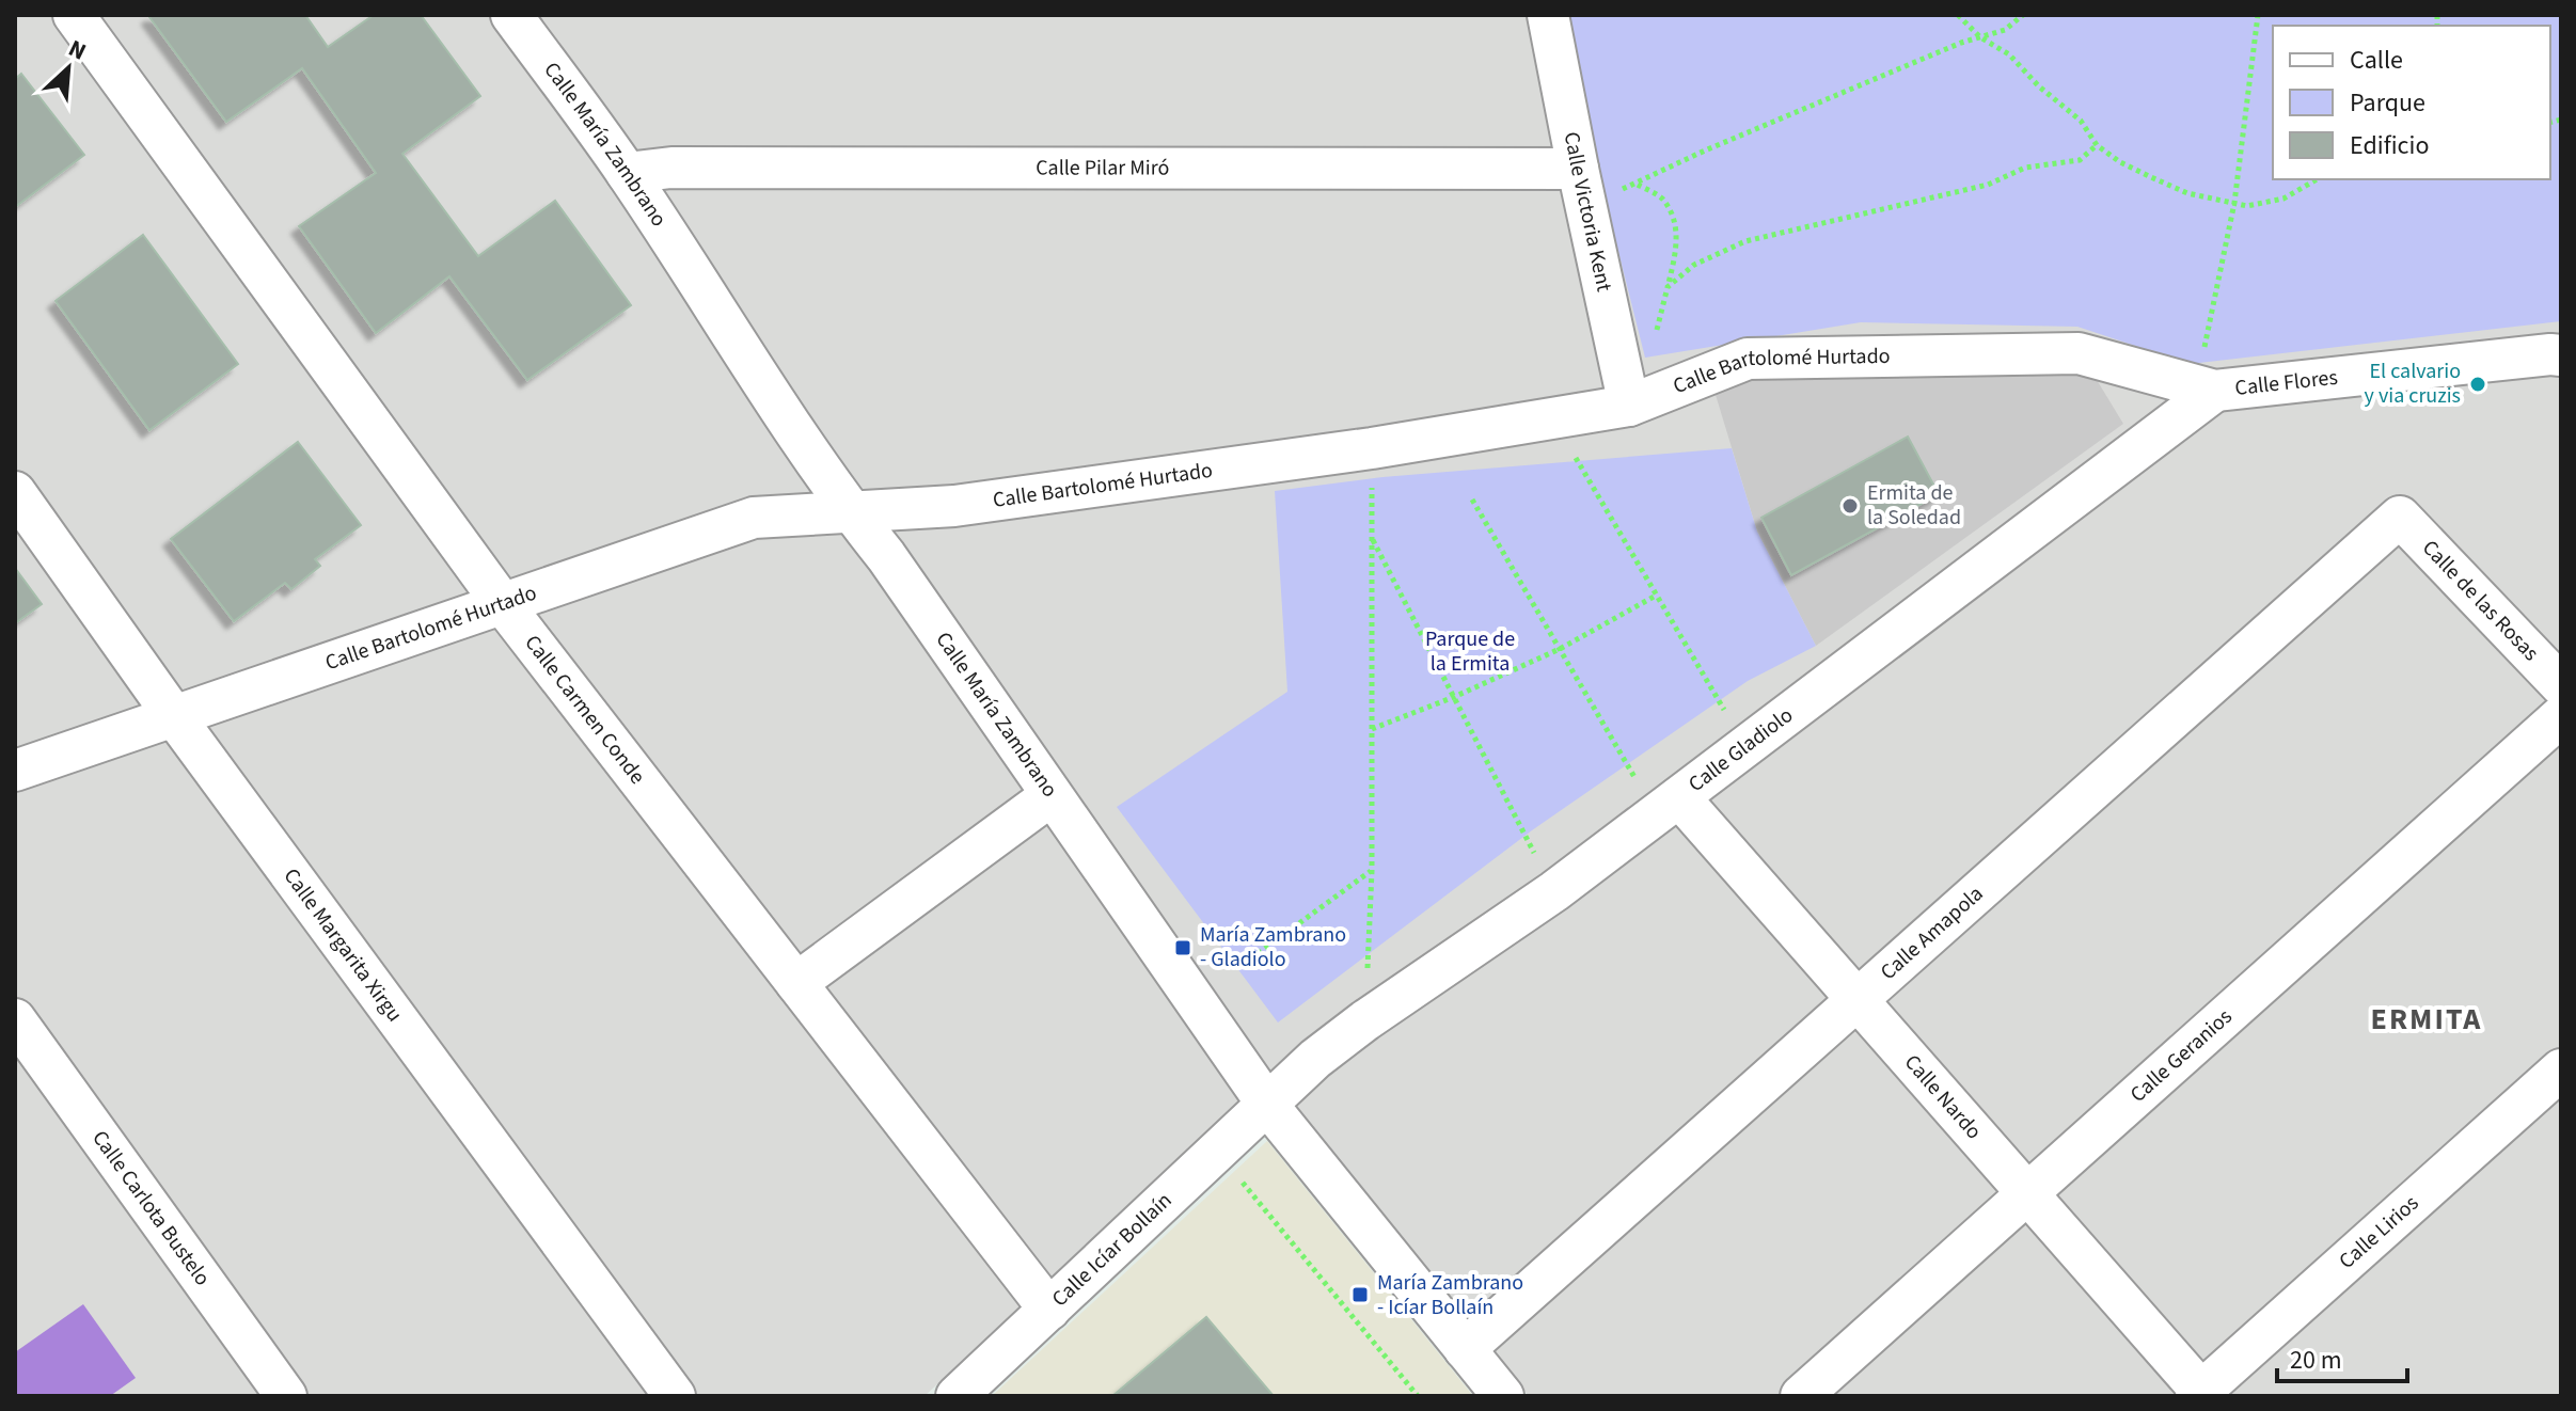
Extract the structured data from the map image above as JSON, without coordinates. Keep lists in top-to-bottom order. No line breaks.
{"streets":{"street":["Calle María Zambrano","Calle Pilar Miró","Calle Victoria Kent","Calle Bartolomé Hurtado","Calle Flores","Calle de las Rosas","Calle Carmen Conde","Calle Gladiolo","Calle Amapola","Calle Margarita Xirgu","Calle Geranios","Calle Nardo","Calle Carlota Bustelo","Calle Lirios","Calle Icíar Bollaín"]},"crossings":[["Calle María Zambrano","Calle Pilar Miró"],["Calle María Zambrano","Calle Bartolomé Hurtado"],["Calle María Zambrano","Calle Gladiolo"],["Calle María Zambrano","Calle Amapola"],["Calle María Zambrano","Calle Icíar Bollaín"],["Calle Pilar Miró","Calle Victoria Kent"],["Calle Victoria Kent","Calle Bartolomé Hurtado"],["Calle Bartolomé Hurtado","Calle Flores"],["Calle Bartolomé Hurtado","Calle Carmen Conde"],["Calle Bartolomé Hurtado","Calle Gladiolo"],["Calle Bartolomé Hurtado","Calle Margarita Xirgu"],["Calle Flores","Calle Gladiolo"],["Calle de las Rosas","Calle Amapola"],["Calle Carmen Conde","Calle Icíar Bollaín"],["Calle Gladiolo","Calle Nardo"],["Calle Gladiolo","Calle Icíar Bollaín"],["Calle Amapola","Calle Nardo"],["Calle Geranios","Calle Nardo"],["Calle Nardo","Calle Lirios"]],"districts":["ERMITA"],"parks":["Parque de la Ermita"],"places":{"other":["El calvario y via cruzis","Ermita de la Soledad"],"transit":["María Zambrano - Gladiolo","María Zambrano - Icíar Bollaín"]},"legend":["Calle","Parque","Edificio"],"scale_bar":"20 m","north":"top right"}
